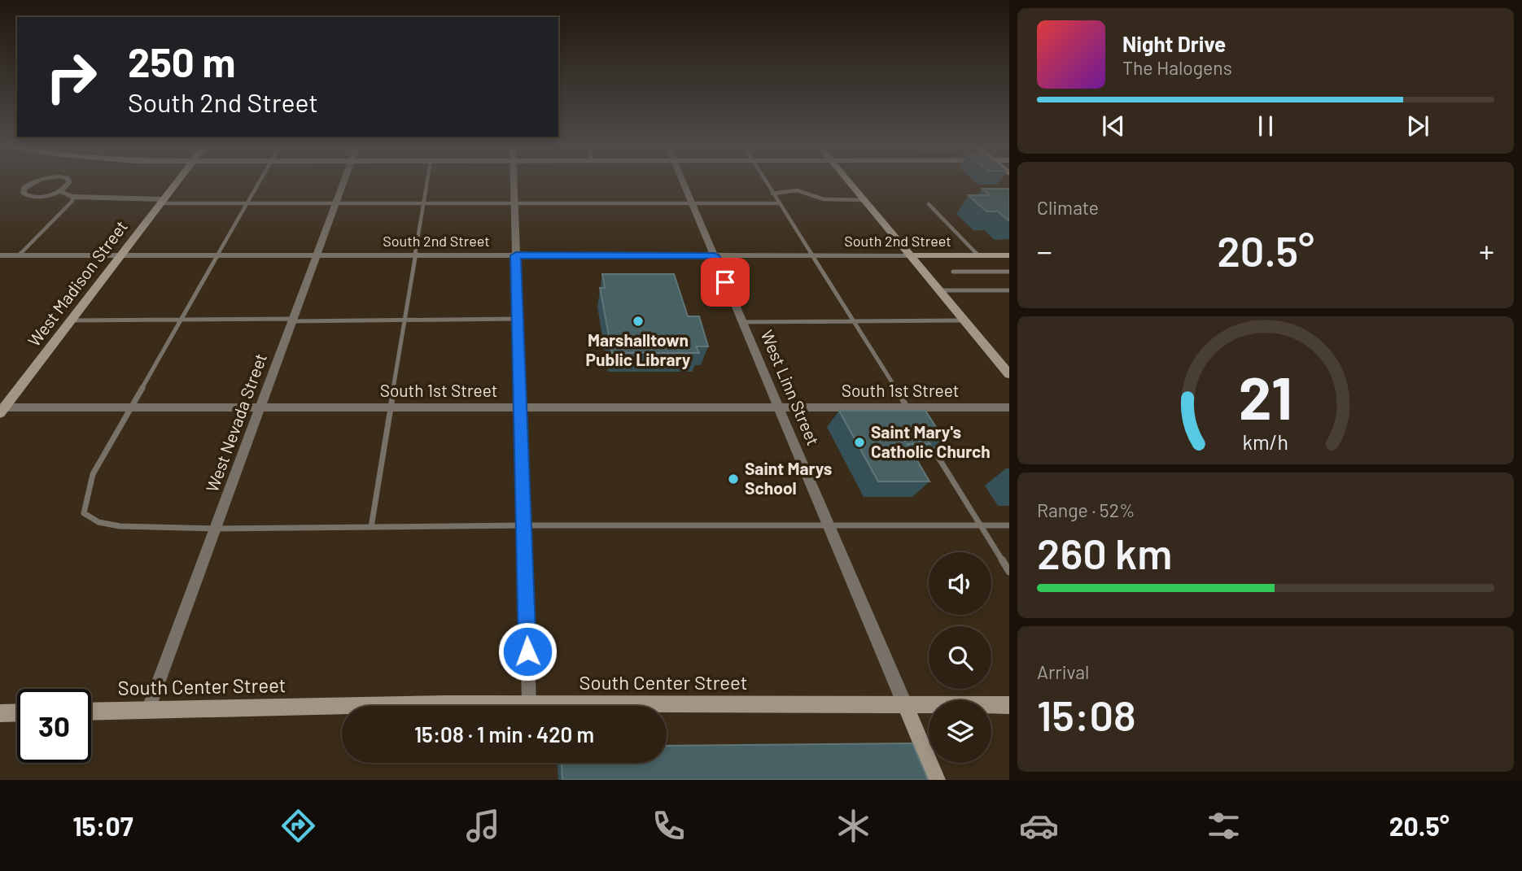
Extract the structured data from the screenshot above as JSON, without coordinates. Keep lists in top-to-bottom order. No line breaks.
{"streets":{"main road":["South 2nd Street","West Madison Street","South Center Street"],"street":["West Linn Street","South 1st Street","West Nevada Street"]},"crossings":[["South 2nd Street","West Madison Street"],["South 2nd Street","West Linn Street"],["South 2nd Street","West Nevada Street"],["West Madison Street","South 1st Street"],["West Linn Street","South 1st Street"],["West Linn Street","South Center Street"],["South 1st Street","West Nevada Street"]],"places":["Marshalltown Public Library","Saint Mary's Catholic Church","Saint Marys School"],"page":{"turn":["250 m","South 2nd Street"],"song":["Night Drive","The Halogens"],"tile":["Climate",["Range · 52%","260 km"],["Arrival","15:08"]],"heat":["−","20.5°","+"],"limit":"30","trip":"15:08 · 1 min · 420 m","tabs":["15:07","20.5°"],"gauge":["21","km/h"]}}
